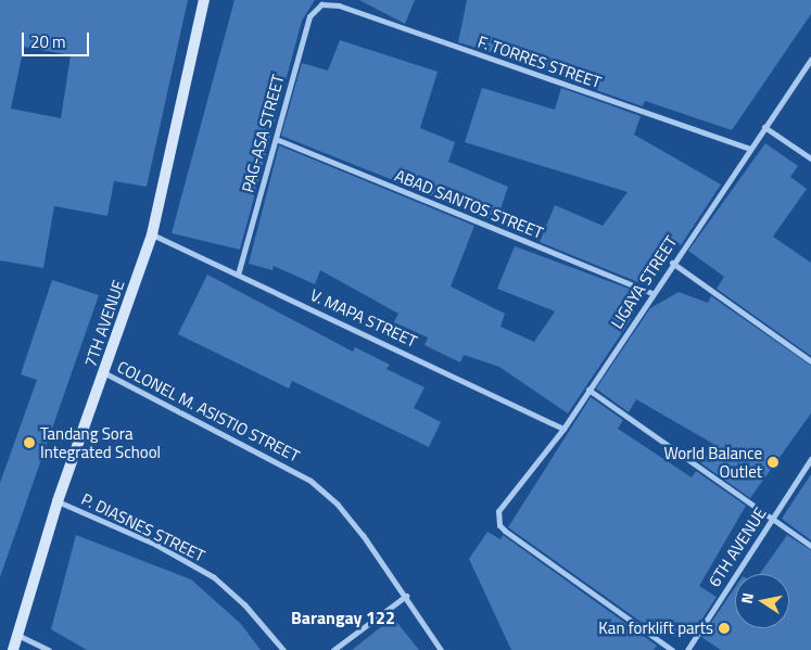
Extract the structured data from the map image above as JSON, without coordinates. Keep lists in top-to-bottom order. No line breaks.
{"streets":{"main road":["7TH AVENUE"],"street":["F. TORRES STREET","PAG-ASA STREET","ABAD SANTOS STREET","LIGAYA STREET","V. MAPA STREET","COLONEL M. ASISTIO STREET","P. DIASNES STREET","6TH AVENUE"]},"crossings":[["F. TORRES STREET","PAG-ASA STREET"],["F. TORRES STREET","LIGAYA STREET"],["PAG-ASA STREET","ABAD SANTOS STREET"],["PAG-ASA STREET","V. MAPA STREET"],["ABAD SANTOS STREET","LIGAYA STREET"],["LIGAYA STREET","V. MAPA STREET"],["V. MAPA STREET","7TH AVENUE"],["7TH AVENUE","COLONEL M. ASISTIO STREET"],["7TH AVENUE","P. DIASNES STREET"]],"districts":["Barangay 122"],"places":["Tandang Sora Integrated School","World Balance Outlet","Kan forklift parts"],"scale_bar":"20 m","north":"left"}
